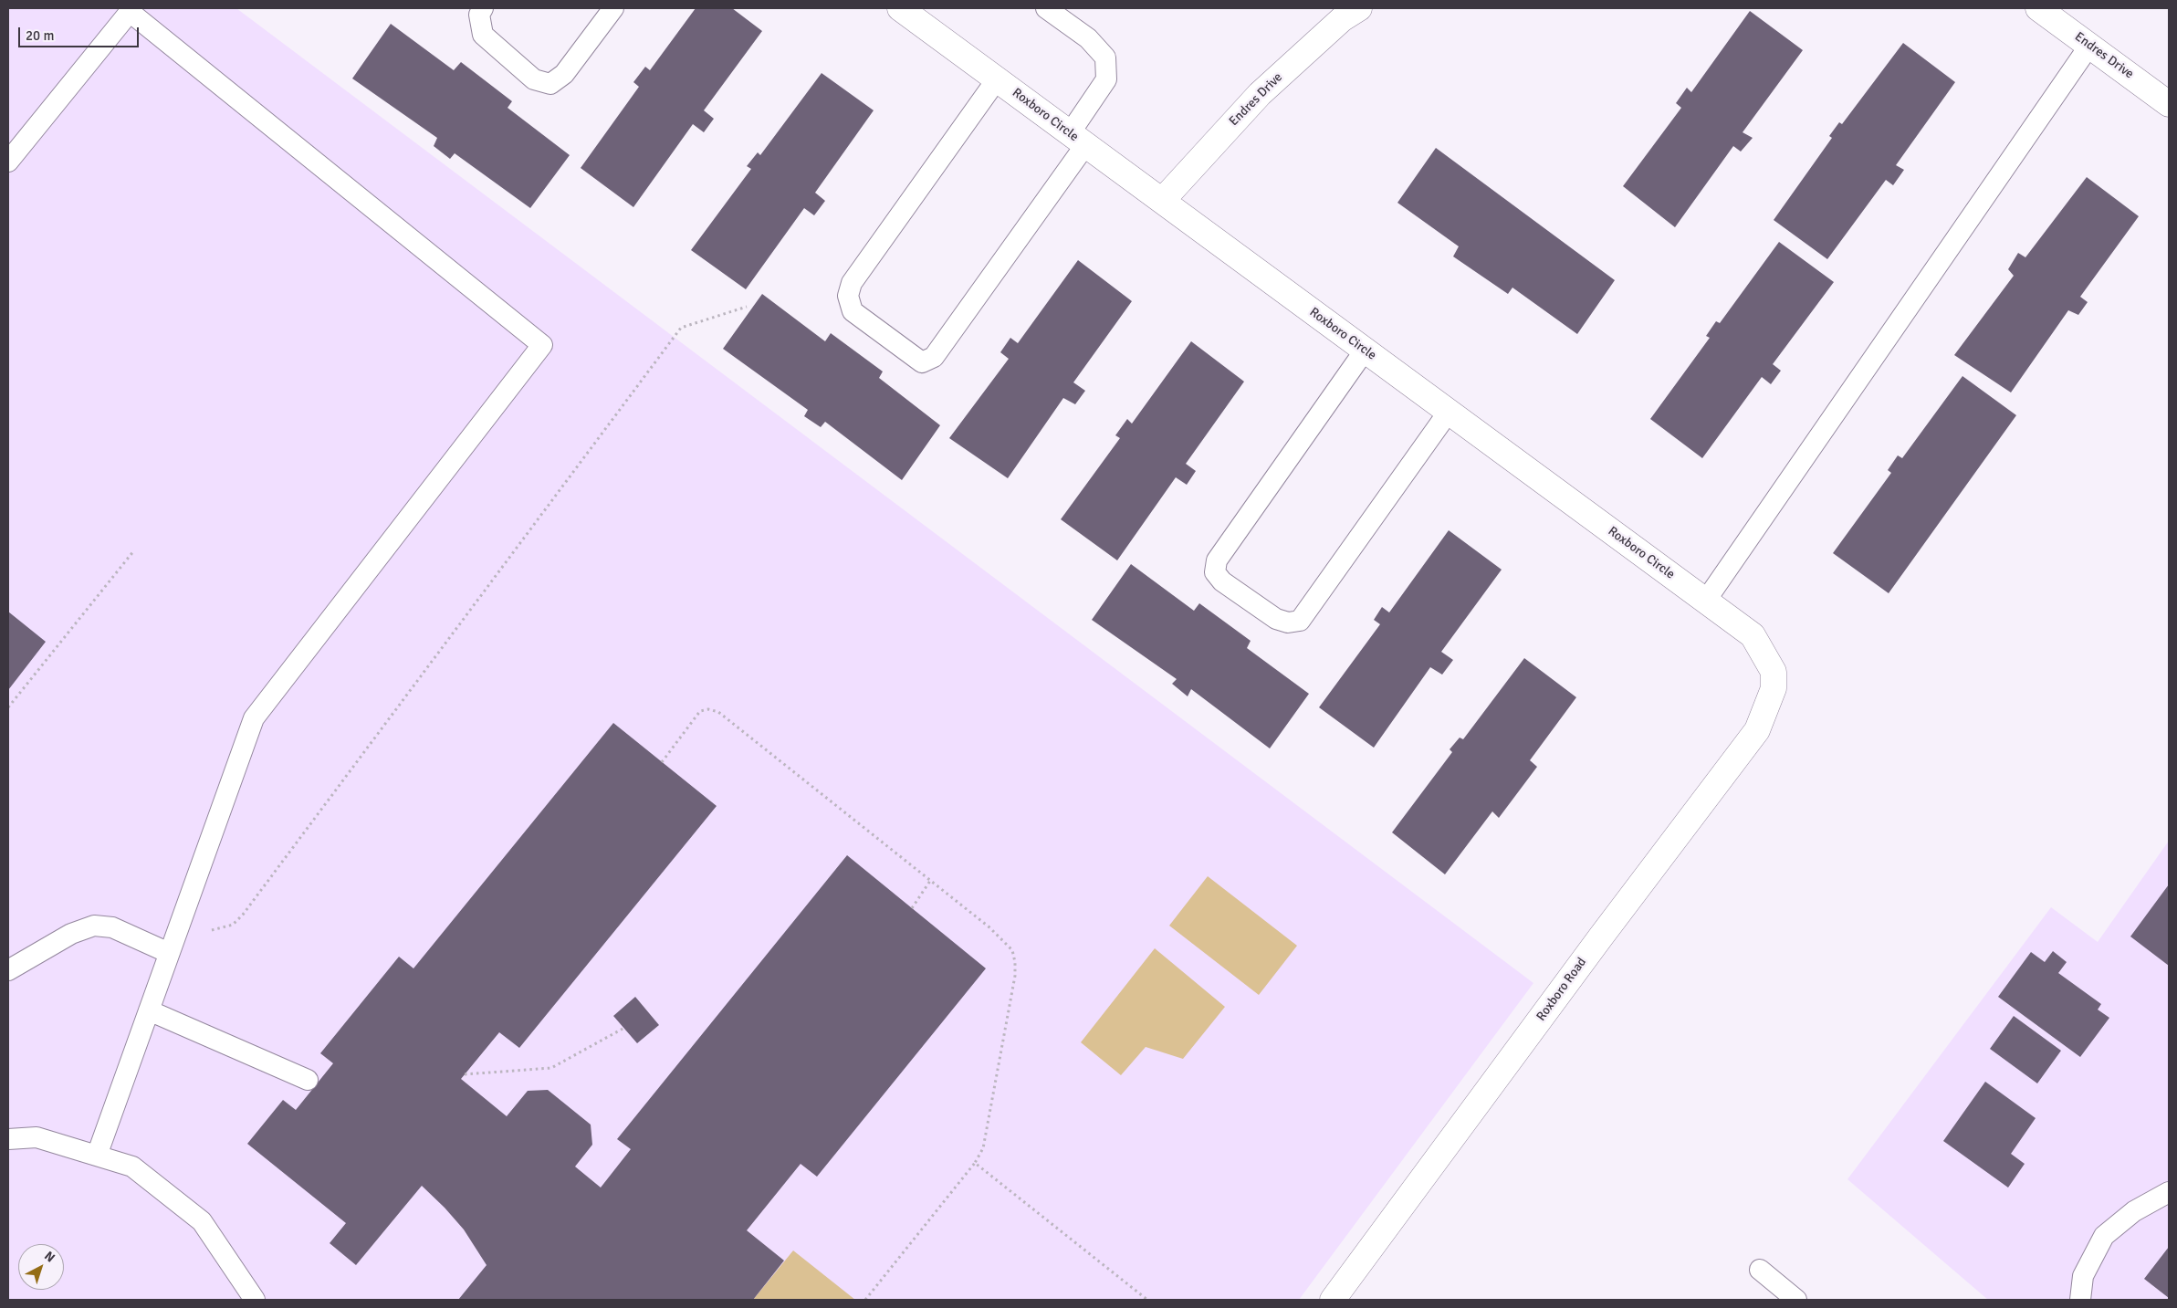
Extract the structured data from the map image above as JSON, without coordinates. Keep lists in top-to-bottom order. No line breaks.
{"streets":{"street":["Endres Drive","Roxboro Circle","Roxboro Road"]},"crossings":[["Endres Drive","Roxboro Circle"],["Roxboro Circle","Roxboro Road"]],"scale_bar":"20 m","north":"top right"}
